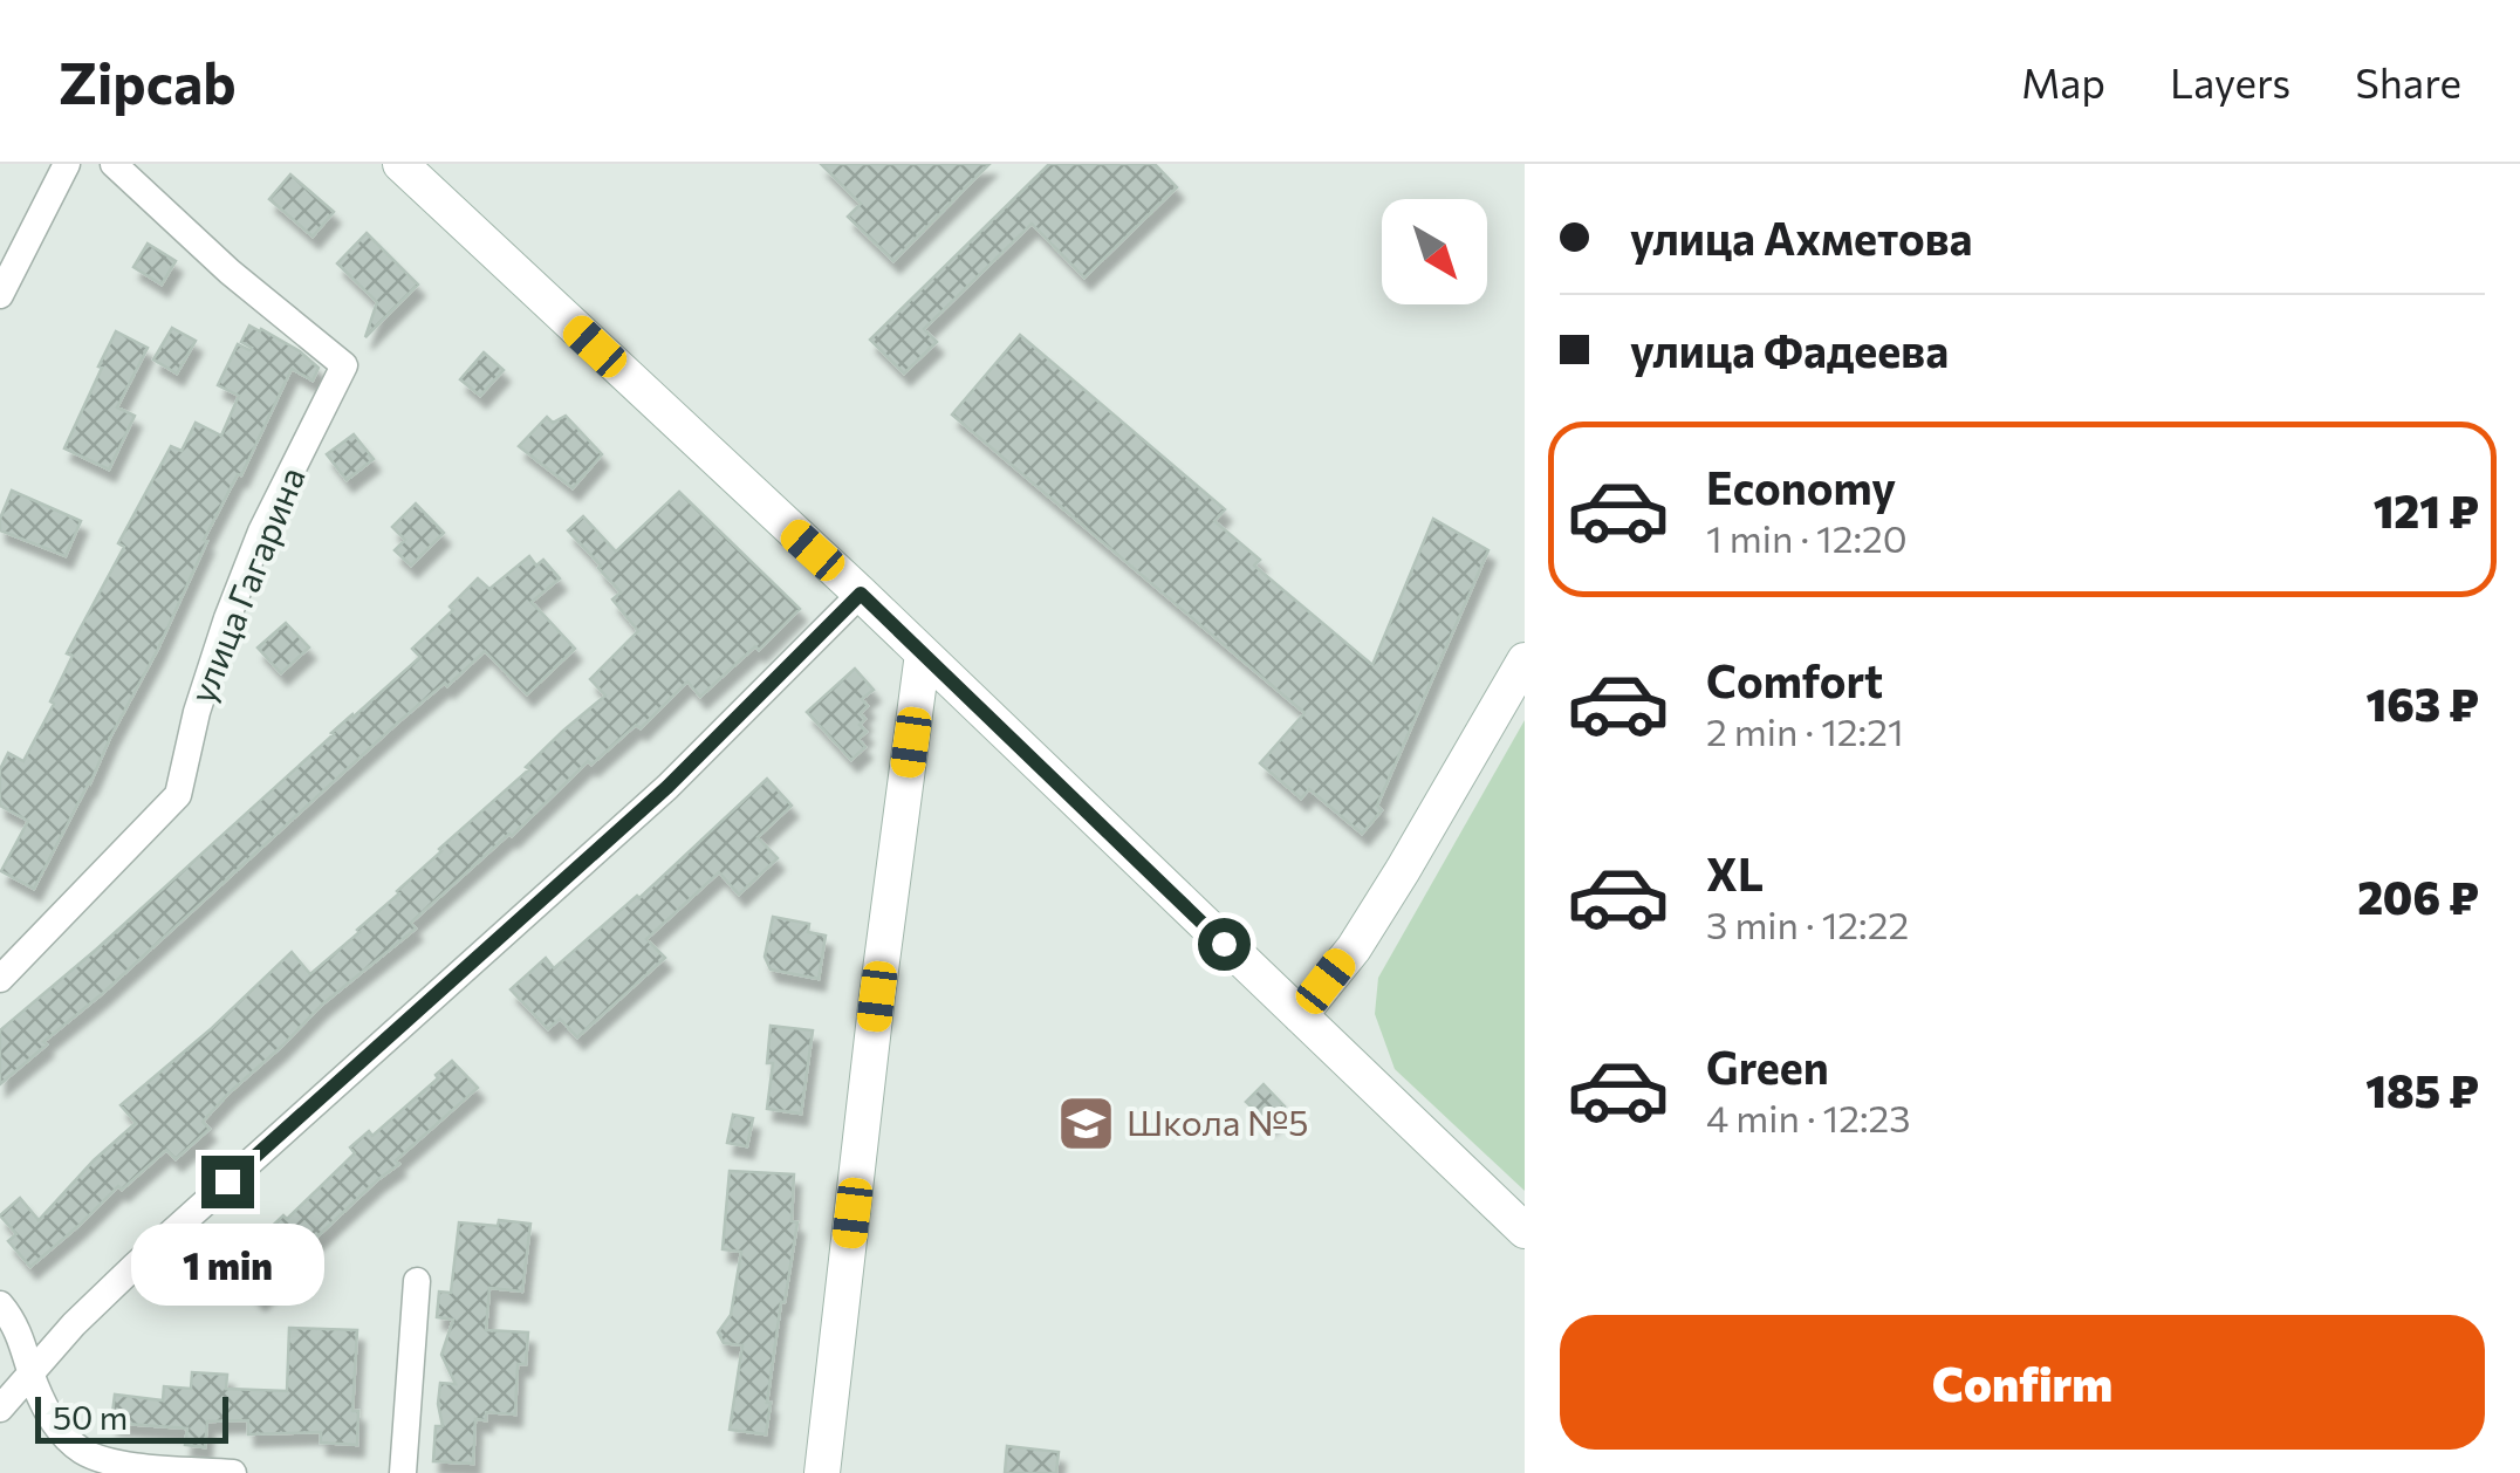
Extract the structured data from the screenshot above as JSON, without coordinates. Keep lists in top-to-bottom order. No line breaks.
{"streets":{"street":["улица Гагарина"]},"places":{"school or university":["Школа №5"]},"scale_bar":"50 m","north":"bottom right","page":{"header":"Zipcab","nav":["Map","Layers","Share"],"banner":["улица Ахметова","улица Фадеева"],"list":[{"name":"Economy","note":"1 min · 12:20","value":"121 ₽"},{"name":"Comfort","note":"2 min · 12:21","value":"163 ₽"},{"name":"XL","note":"3 min · 12:22","value":"206 ₽"},{"name":"Green","note":"4 min · 12:23","value":"185 ₽"}],"bubble":"1 min","buttons":"Confirm","scale":"50 m"}}
